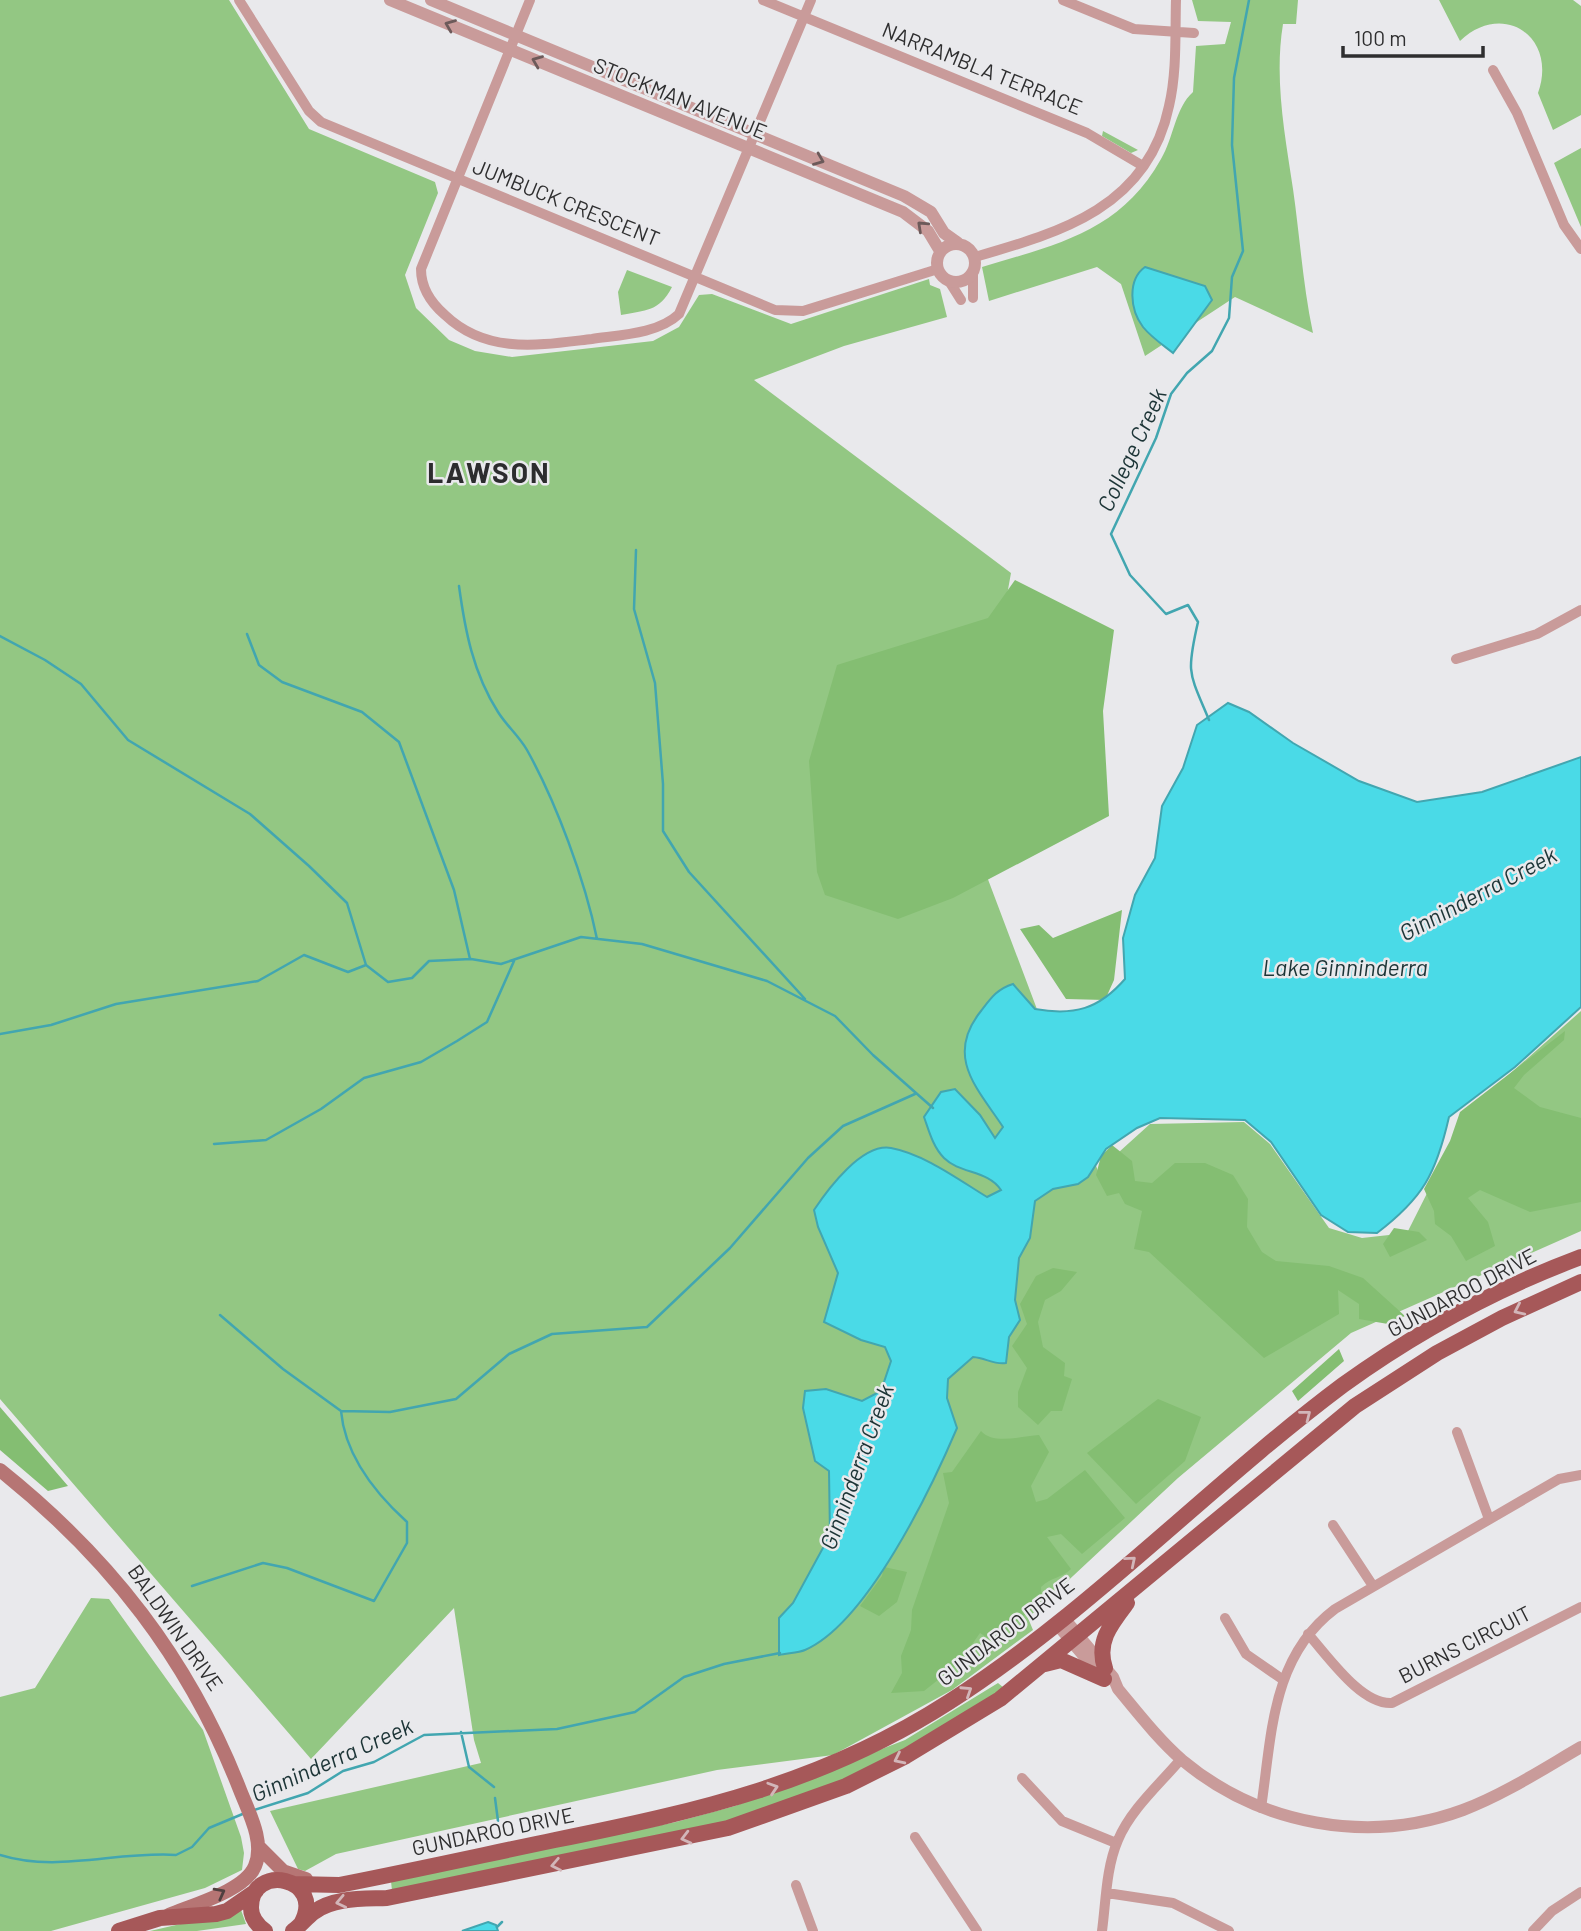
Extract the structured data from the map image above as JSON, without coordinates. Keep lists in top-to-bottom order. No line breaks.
{"streets":{"main road":["GUNDAROO DRIVE","BALDWIN DRIVE"],"street":["NARRAMBLA TERRACE","STOCKMAN AVENUE","JUMBUCK CRESCENT","BURNS CIRCUIT"]},"crossings":[["STOCKMAN AVENUE","JUMBUCK CRESCENT"],["GUNDAROO DRIVE","BALDWIN DRIVE"]],"districts":["LAWSON"],"water":["College Creek","Ginninderra Creek","Lake Ginninderra"],"scale_bar":"100 m"}
